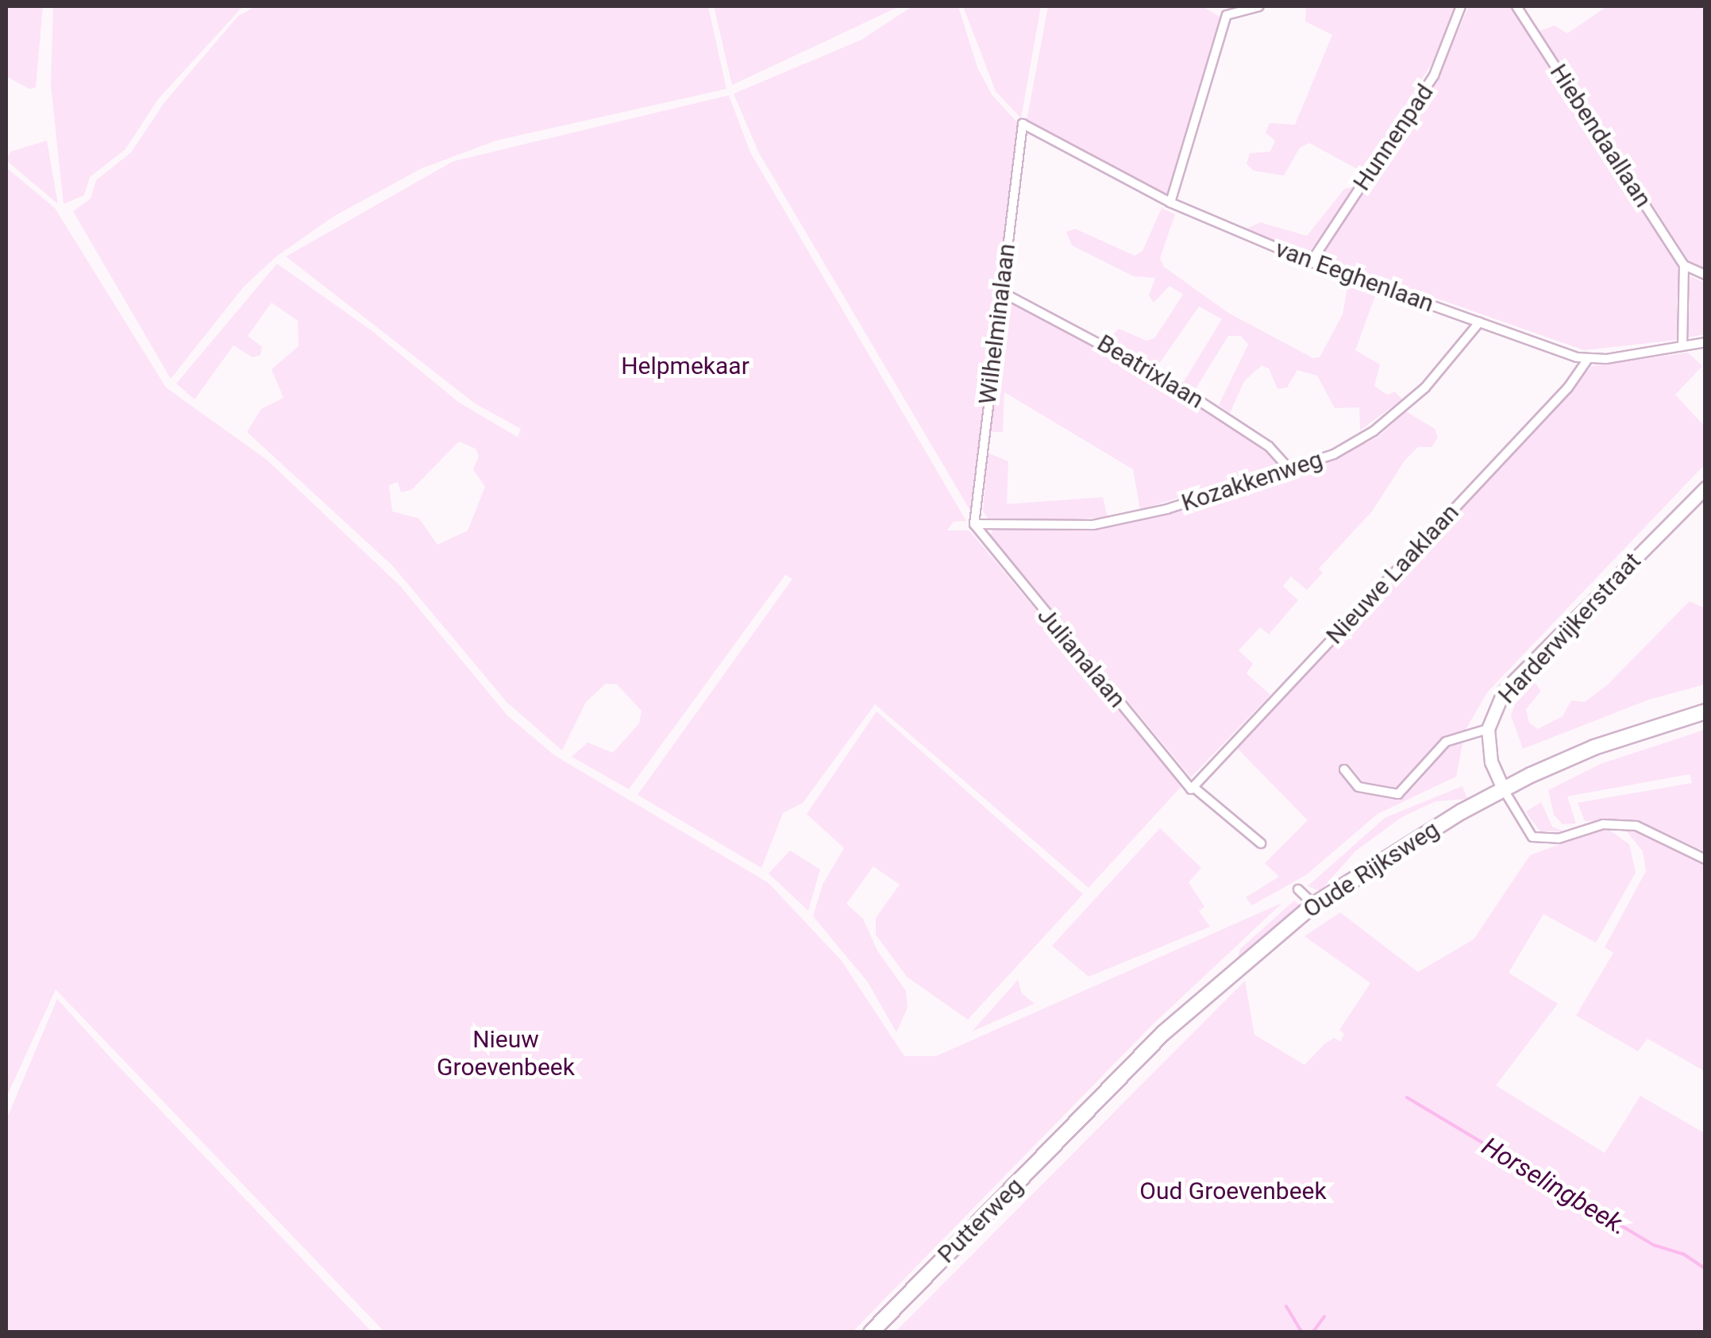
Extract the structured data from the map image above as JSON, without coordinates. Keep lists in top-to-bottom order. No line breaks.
{"streets":{"main road":["Harderwijkerstraat","Oude Rijksweg","Putterweg"],"street":["Hiebendaallaan","Hunnenpad","van Eeghenlaan","Wilhelminalaan","Beatrixlaan","Kozakkenweg","Nieuwe Laaklaan","Julianalaan"]},"crossings":[["Hunnenpad","van Eeghenlaan"],["van Eeghenlaan","Wilhelminalaan"],["van Eeghenlaan","Kozakkenweg"],["van Eeghenlaan","Nieuwe Laaklaan"],["Wilhelminalaan","Beatrixlaan"],["Wilhelminalaan","Kozakkenweg"],["Wilhelminalaan","Julianalaan"],["Beatrixlaan","Kozakkenweg"],["Kozakkenweg","Julianalaan"],["Nieuwe Laaklaan","Julianalaan"],["Harderwijkerstraat","Oude Rijksweg"],["Oude Rijksweg","Putterweg"]],"water":["Horselingbeek."],"parks":["Helpmekaar","Nieuw Groevenbeek","Oud Groevenbeek"]}
